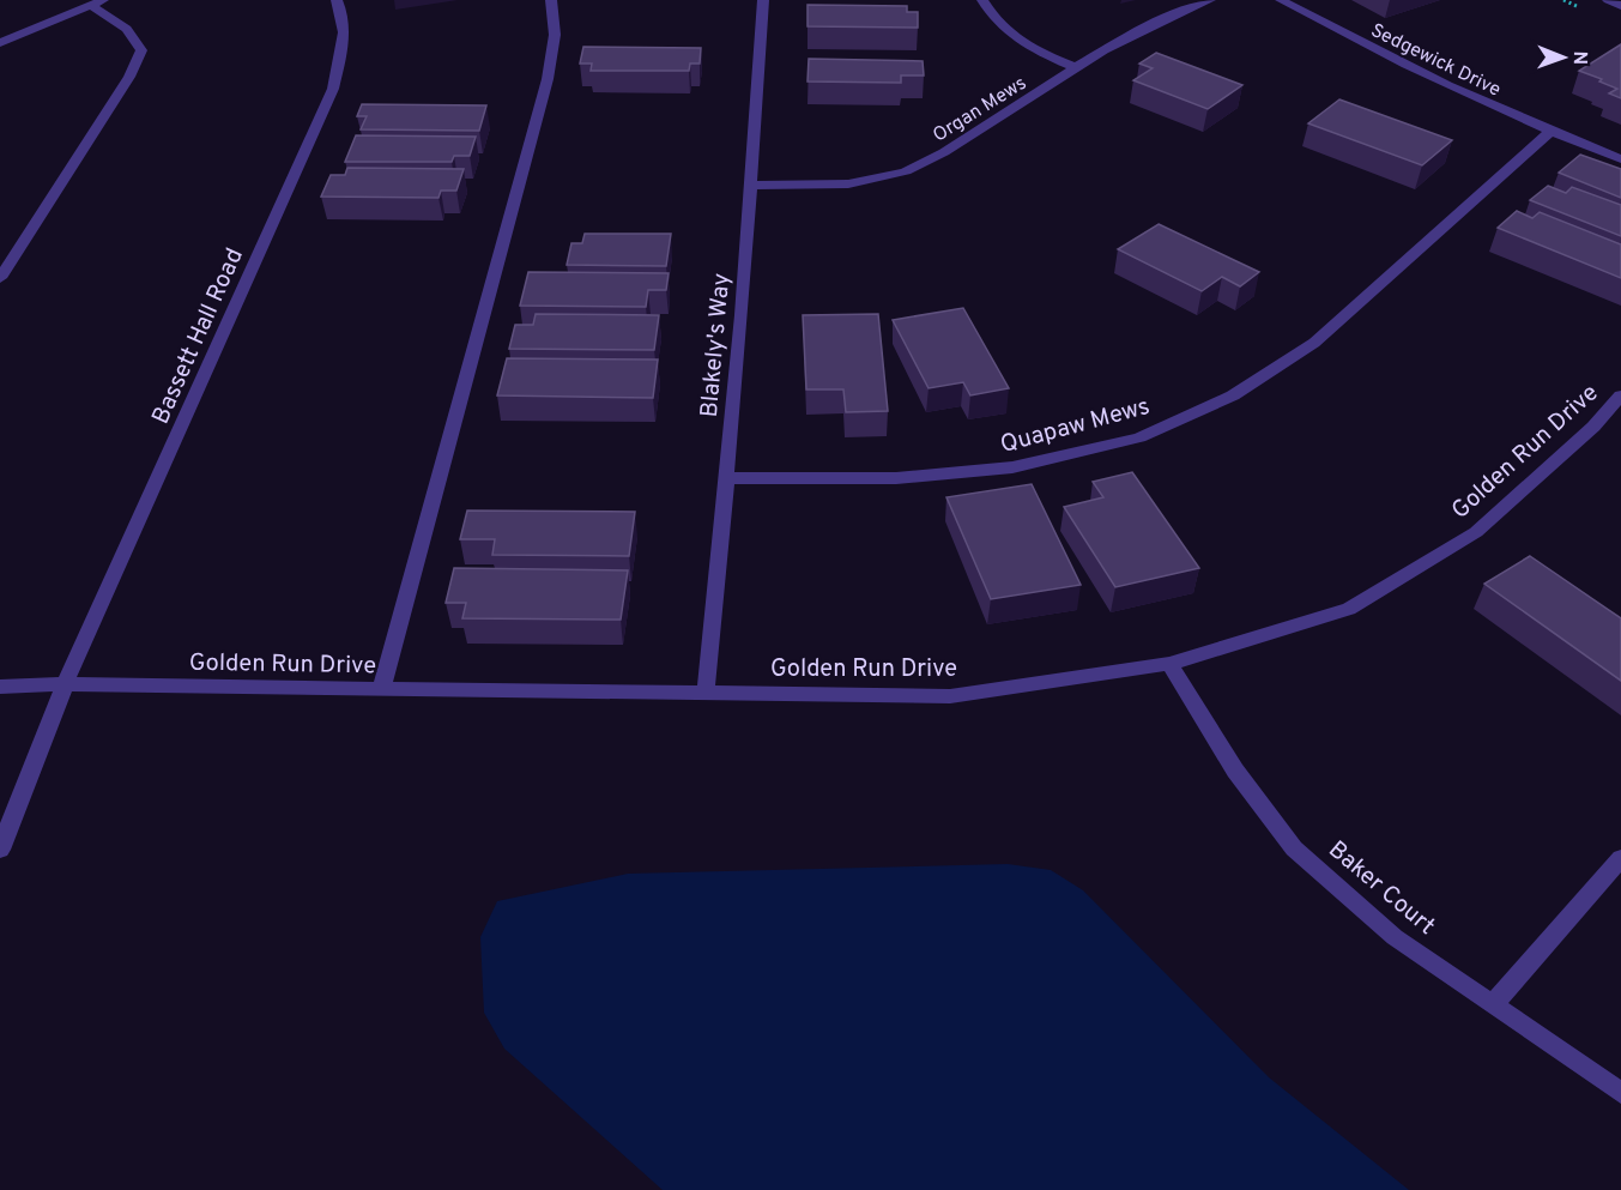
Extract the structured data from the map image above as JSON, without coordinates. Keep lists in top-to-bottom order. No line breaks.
{"streets":{"street":["Sedgewick Drive","Organ Mews","Bassett Hall Road","Blakely's Way","Quapaw Mews","Golden Run Drive","Baker Court"]},"crossings":[["Sedgewick Drive","Quapaw Mews"],["Organ Mews","Blakely's Way"],["Bassett Hall Road","Golden Run Drive"],["Blakely's Way","Quapaw Mews"],["Blakely's Way","Golden Run Drive"],["Golden Run Drive","Baker Court"]],"north":"right"}
